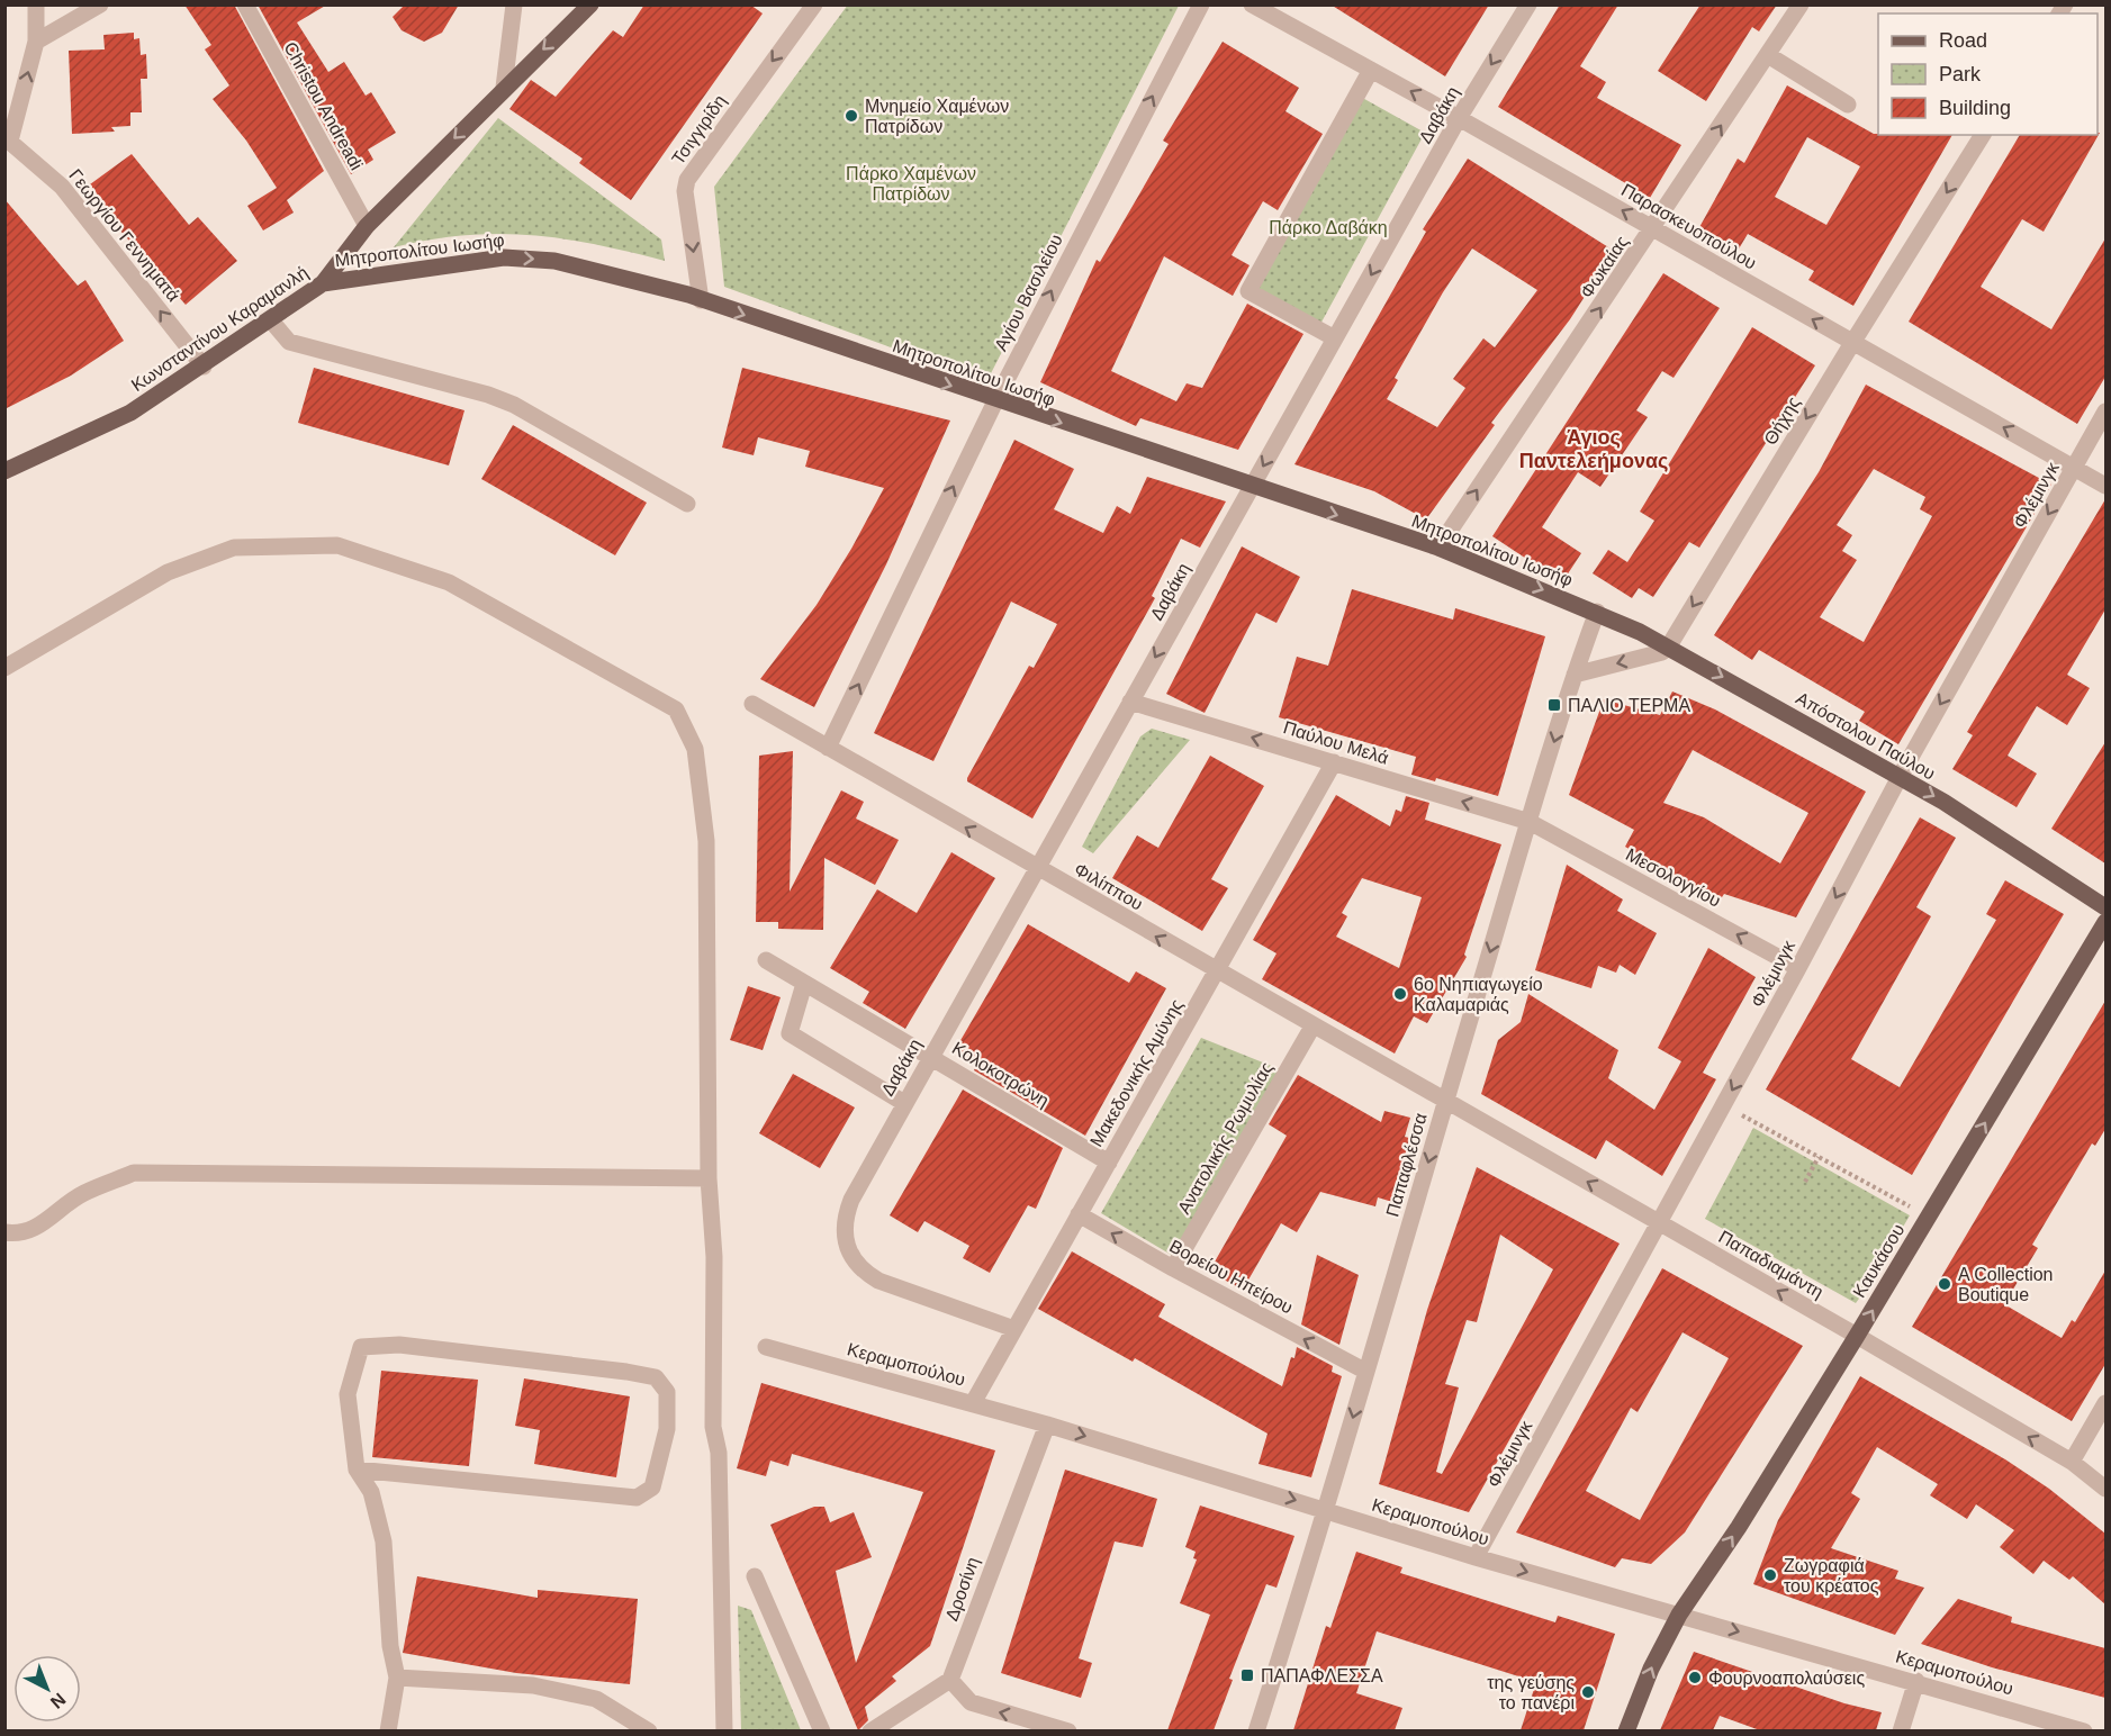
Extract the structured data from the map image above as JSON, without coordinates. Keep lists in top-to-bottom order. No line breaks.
{"streets":{"main road":["Μητροπολίτου Ιωσήφ","Κωνσταντίνου Καραμανλή","Απόστολου Παύλου","Καυκάσου"],"street":["Christou Andreadi","Δαβάκη","Τσιγγιρίδη","Παρασκευοπούλου","Γεωργίου Γεννηματά","Φωκαίας","Αγίου Βασιλείου","Θήχης","Φλέμινγκ","Παύλου Μελά","Μεσολογγίου","Φιλίππου","Μακεδονικής Αμύνης","Κολοκοτρώνη","Ανατολικής Ρωμυλίας","Παπαφλέσσα","Παπαδιαμάντη","Βορείου Ηπείρου","Κεραμοπούλου","Δροσίνη"]},"crossings":[["Christou Andreadi","Κωνσταντίνου Καραμανλή"],["Δαβάκη","Παρασκευοπούλου"],["Δαβάκη","Μητροπολίτου Ιωσήφ"],["Δαβάκη","Παύλου Μελά"],["Δαβάκη","Φιλίππου"],["Δαβάκη","Μακεδονικής Αμύνης"],["Δαβάκη","Κολοκοτρώνη"],["Τσιγγιρίδη","Μητροπολίτου Ιωσήφ"],["Παρασκευοπούλου","Φωκαίας"],["Παρασκευοπούλου","Θήχης"],["Παρασκευοπούλου","Φλέμινγκ"],["Γεωργίου Γεννηματά","Κωνσταντίνου Καραμανλή"],["Μητροπολίτου Ιωσήφ","Φωκαίας"],["Μητροπολίτου Ιωσήφ","Αγίου Βασιλείου"],["Μητροπολίτου Ιωσήφ","Κωνσταντίνου Καραμανλή"],["Μητροπολίτου Ιωσήφ","Απόστολου Παύλου"],["Μητροπολίτου Ιωσήφ","Παπαφλέσσα"],["Αγίου Βασιλείου","Φιλίππου"],["Θήχης","Απόστολου Παύλου"],["Φλέμινγκ","Απόστολου Παύλου"],["Φλέμινγκ","Μεσολογγίου"],["Φλέμινγκ","Παπαδιαμάντη"],["Φλέμινγκ","Κεραμοπούλου"],["Απόστολου Παύλου","Παπαφλέσσα"],["Παύλου Μελά","Μεσολογγίου"],["Παύλου Μελά","Μακεδονικής Αμύνης"],["Παύλου Μελά","Παπαφλέσσα"],["Μεσολογγίου","Παπαφλέσσα"],["Φιλίππου","Μακεδονικής Αμύνης"],["Φιλίππου","Ανατολικής Ρωμυλίας"],["Φιλίππου","Παπαφλέσσα"],["Φιλίππου","Παπαδιαμάντη"],["Μακεδονικής Αμύνης","Κολοκοτρώνη"],["Μακεδονικής Αμύνης","Βορείου Ηπείρου"],["Μακεδονικής Αμύνης","Κεραμοπούλου"],["Ανατολικής Ρωμυλίας","Βορείου Ηπείρου"],["Παπαφλέσσα","Παπαδιαμάντη"],["Παπαφλέσσα","Βορείου Ηπείρου"],["Παπαφλέσσα","Κεραμοπούλου"],["Καυκάσου","Παπαδιαμάντη"],["Καυκάσου","Κεραμοπούλου"],["Κεραμοπούλου","Δροσίνη"]],"one_way":["Δαβάκη","Τσιγγιρίδη","Παρασκευοπούλου","Γεωργίου Γεννηματά","Μητροπολίτου Ιωσήφ","Φωκαίας","Αγίου Βασιλείου","Κωνσταντίνου Καραμανλή","Θήχης","Φλέμινγκ","Απόστολου Παύλου","Παύλου Μελά","Μεσολογγίου","Φιλίππου","Παπαφλέσσα","Καυκάσου","Παπαδιαμάντη","Βορείου Ηπείρου","Κεραμοπούλου"],"districts":["Άγιος Παντελεήμονας"],"parks":["Πάρκο Χαμένων Πατρίδων","Πάρκο Δαβάκη"],"places":{"other":["Μνημείο Χαμένων Πατρίδων","6ο Νηπιαγωγείο Καλαμαριάς","A Collection Boutique","Ζωγραφιά του κρέατος","Φουρνοαπολαύσεις","της γεύσης το πανέρι"],"transit":["ΠΑΛΙΟ ΤΕΡΜΑ","ΠΑΠΑΦΛΕΣΣΑ"]},"legend":["Road","Park","Building"],"north":"bottom right"}
